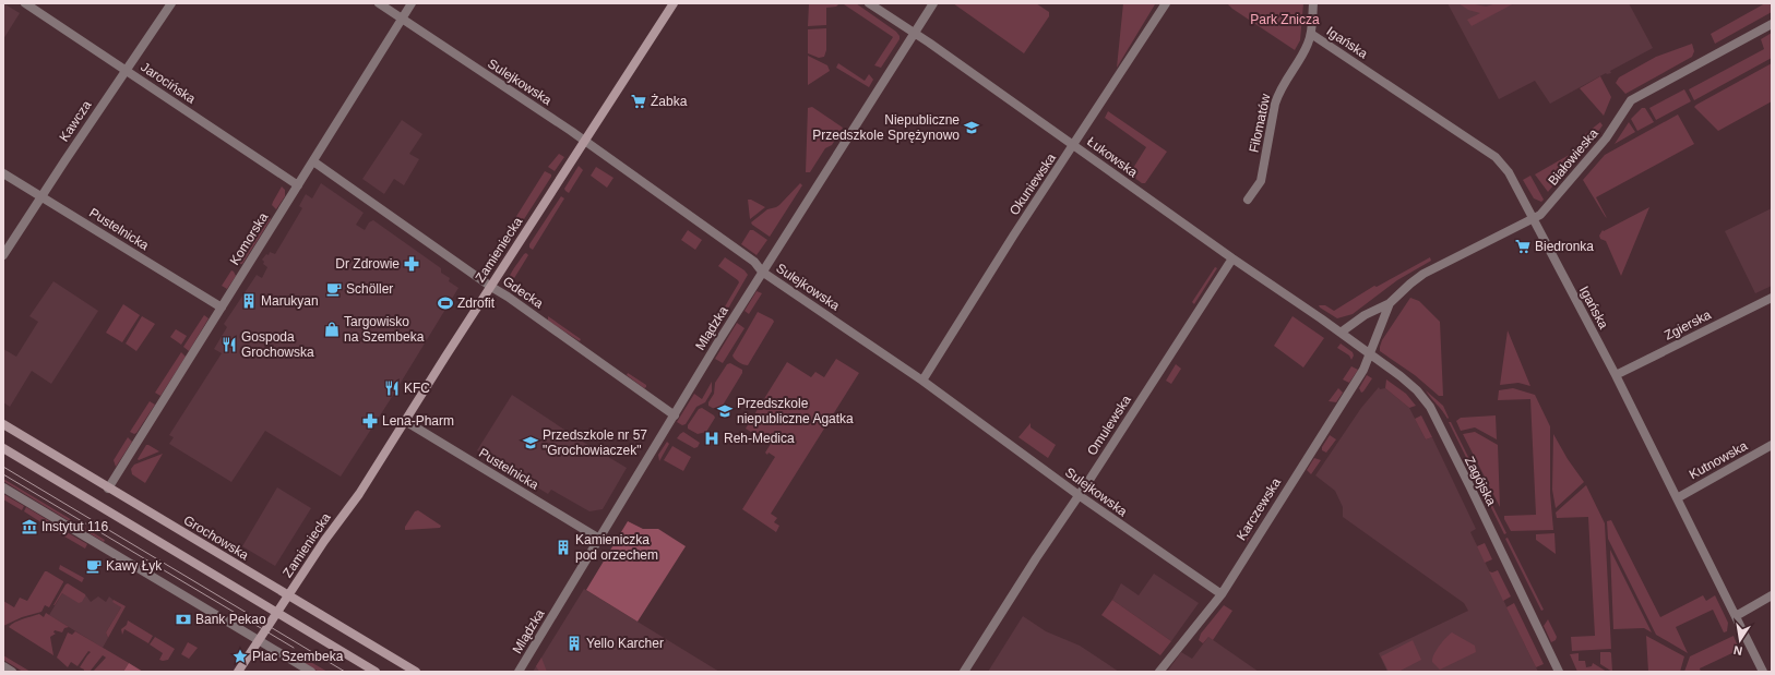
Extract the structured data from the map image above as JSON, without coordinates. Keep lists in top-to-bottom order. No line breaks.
{"streets":{"main road":["Zamieniecka","Grochowska"],"street":["Igańska","Sulejkowska","Jarocińska","Kawcza","Filomatów","Łukowska","Białowieska","Okuniewska","Pustelnicka","Komorska","Gdecka","Zgierska","Mlądzka","Omulewska","Kutnowska","Zagójska","Karczewska"]},"crossings":[["Igańska","Filomatów"],["Igańska","Białowieska"],["Igańska","Zgierska"],["Igańska","Kutnowska"],["Sulejkowska","Okuniewska"],["Sulejkowska","Komorska"],["Sulejkowska","Zamieniecka"],["Sulejkowska","Mlądzka"],["Sulejkowska","Omulewska"],["Sulejkowska","Karczewska"],["Jarocińska","Kawcza"],["Jarocińska","Komorska"],["Kawcza","Pustelnicka"],["Łukowska","Białowieska"],["Łukowska","Okuniewska"],["Łukowska","Mlądzka"],["Łukowska","Omulewska"],["Łukowska","Zagójska"],["Białowieska","Zagójska"],["Białowieska","Karczewska"],["Pustelnicka","Komorska"],["Pustelnicka","Zamieniecka"],["Pustelnicka","Mlądzka"],["Komorska","Gdecka"],["Komorska","Grochowska"],["Zamieniecka","Gdecka"],["Zamieniecka","Grochowska"],["Gdecka","Mlądzka"],["Zagójska","Karczewska"]],"parks":["Park Znicza"],"places":{"supermarket":["Żabka","Biedronka"],"school or university":["Niepubliczne Przedszkole Sprężynowo","Przedszkole niepubliczne Agatka","Przedszkole nr 57 \"Grochowiaczek\""],"pharmacy":["Dr Zdrowie","Lena-Pharm"],"cafe":["Schöller","Kawy Łyk"],"building":["Marukyan","Kamieniczka pod orzechem","Yello Karcher"],"sports":["Zdrofit"],"shop":["Targowisko na Szembeka"],"restaurant":["Gospoda Grochowska","KFC"],"hospital":["Reh-Medica"],"museum":["Instytut 116"],"bank":["Bank Pekao"],"place":["Plac Szembeka"]},"north":"bottom"}
